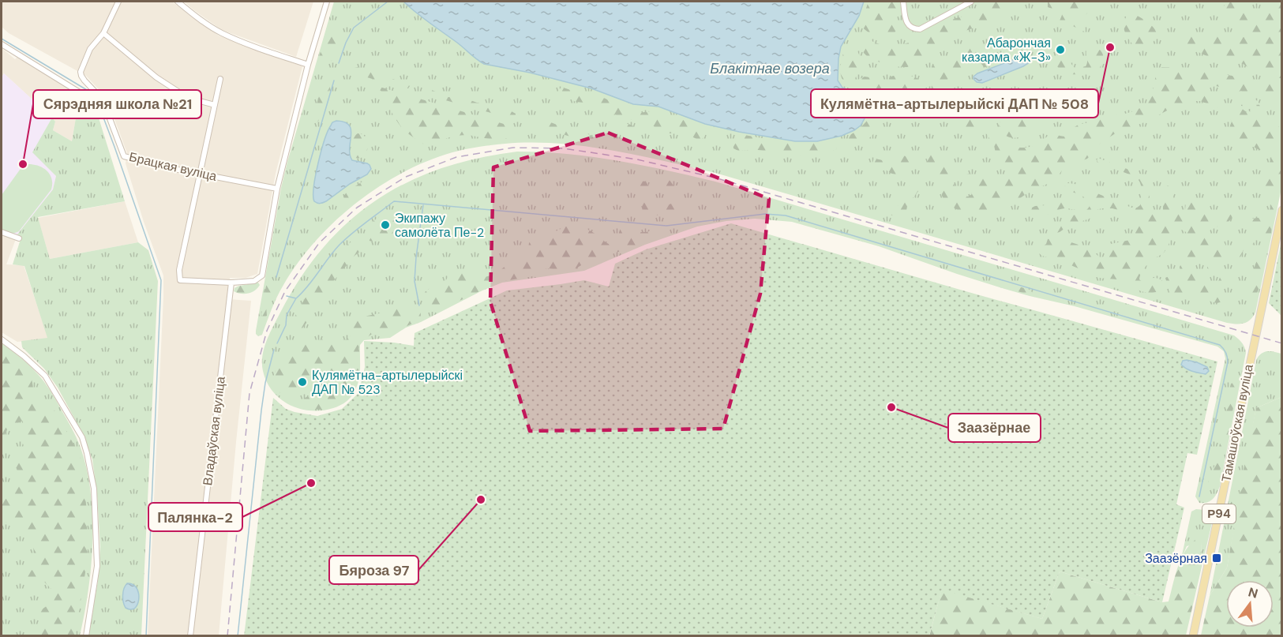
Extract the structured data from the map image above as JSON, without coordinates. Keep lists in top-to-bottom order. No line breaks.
{"streets":{"main road":["Тамашоўская вуліца","Р94"],"street":["Брацкая вуліца","Владаўская вуліца"]},"water":["Блакітнае возера"],"places":{"other":["Кулямётна-артылерыйскі ДАП № 508","Абарончая казарма «Ж-З»","Сярэдняя школа №21","Экипажу самолёта Пе-2","Кулямётна-артылерыйскі ДАП № 523","Заазёрнае","Палянка-2","Бяроза 97"],"transit":["Заазёрная"]},"north":"top"}
